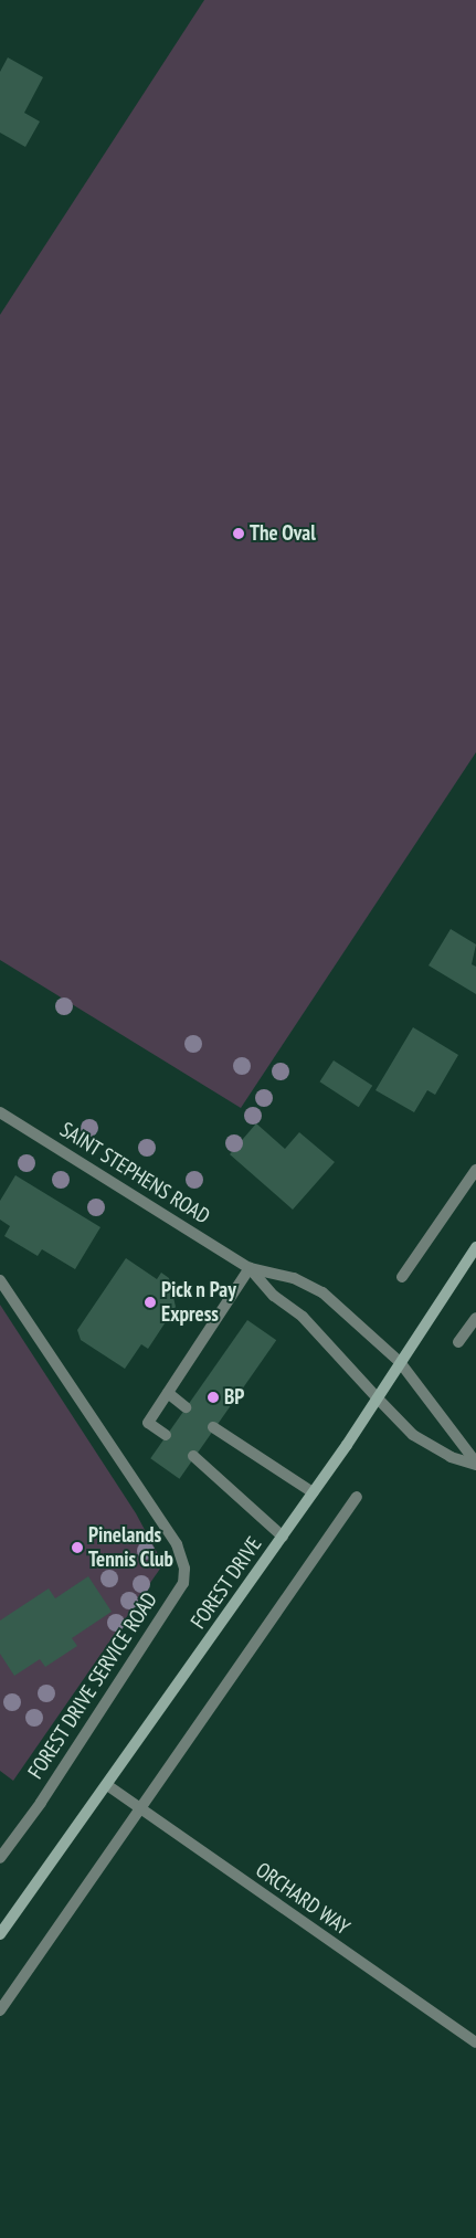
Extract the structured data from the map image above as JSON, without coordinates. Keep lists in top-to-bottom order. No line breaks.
{"streets":{"main road":["FOREST DRIVE"],"street":["SAINT STEPHENS ROAD","FOREST DRIVE SERVICE ROAD","ORCHARD WAY"]},"crossings":[["SAINT STEPHENS ROAD","FOREST DRIVE"],["FOREST DRIVE","ORCHARD WAY"]],"places":["The Oval","Pick n Pay Express","BP","Pinelands Tennis Club"]}
